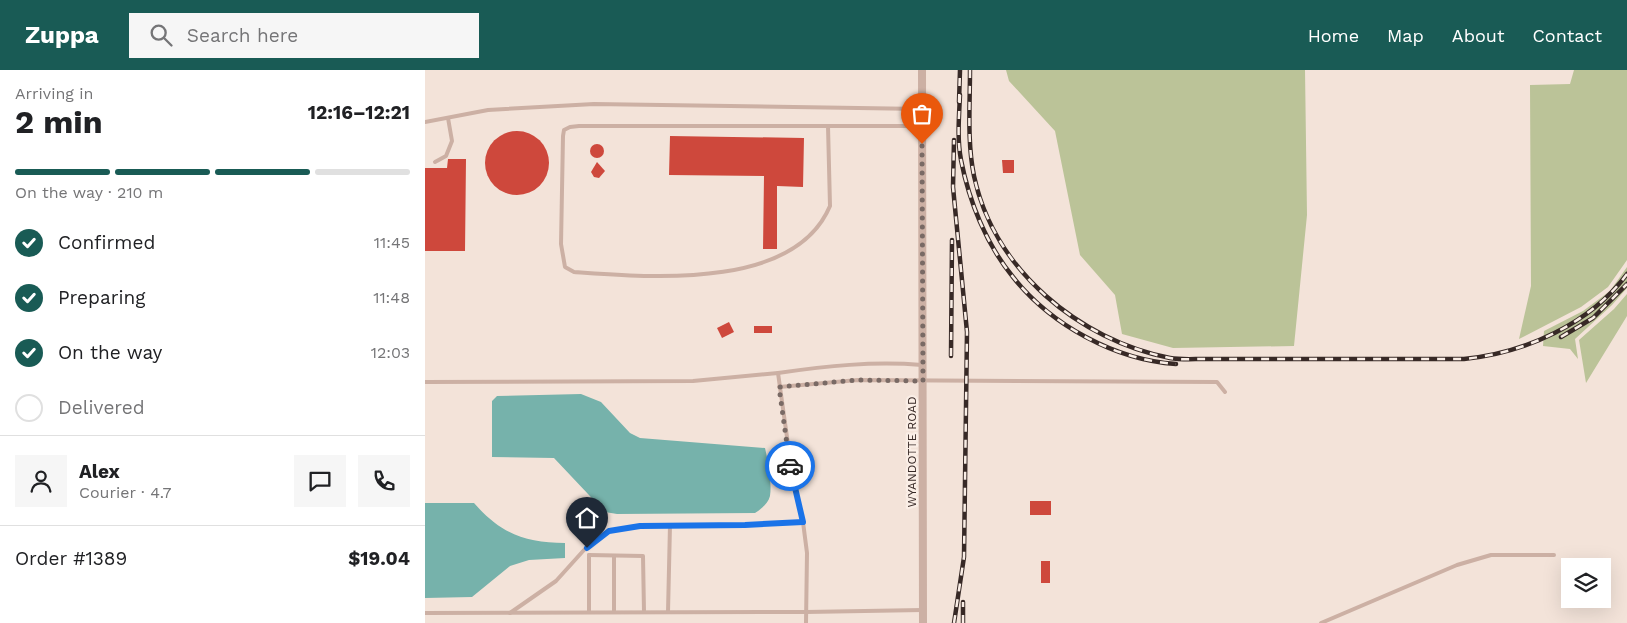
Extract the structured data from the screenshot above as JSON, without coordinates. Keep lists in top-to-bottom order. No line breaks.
{"streets":{"street":["WYANDOTTE ROAD"]},"page":{"header":"Zuppa","search":"Search here","nav":["Home","Map","About","Contact"],"heading":["2 min","Arriving in","12:16–12:21"],"panel":["Alex","Courier · 4.7","Order #1389","$19.04"],"bar":"On the way · 210 m","list":[["Confirmed","11:45"],["Preparing","11:48"],["On the way","12:03"],"Delivered"]}}
